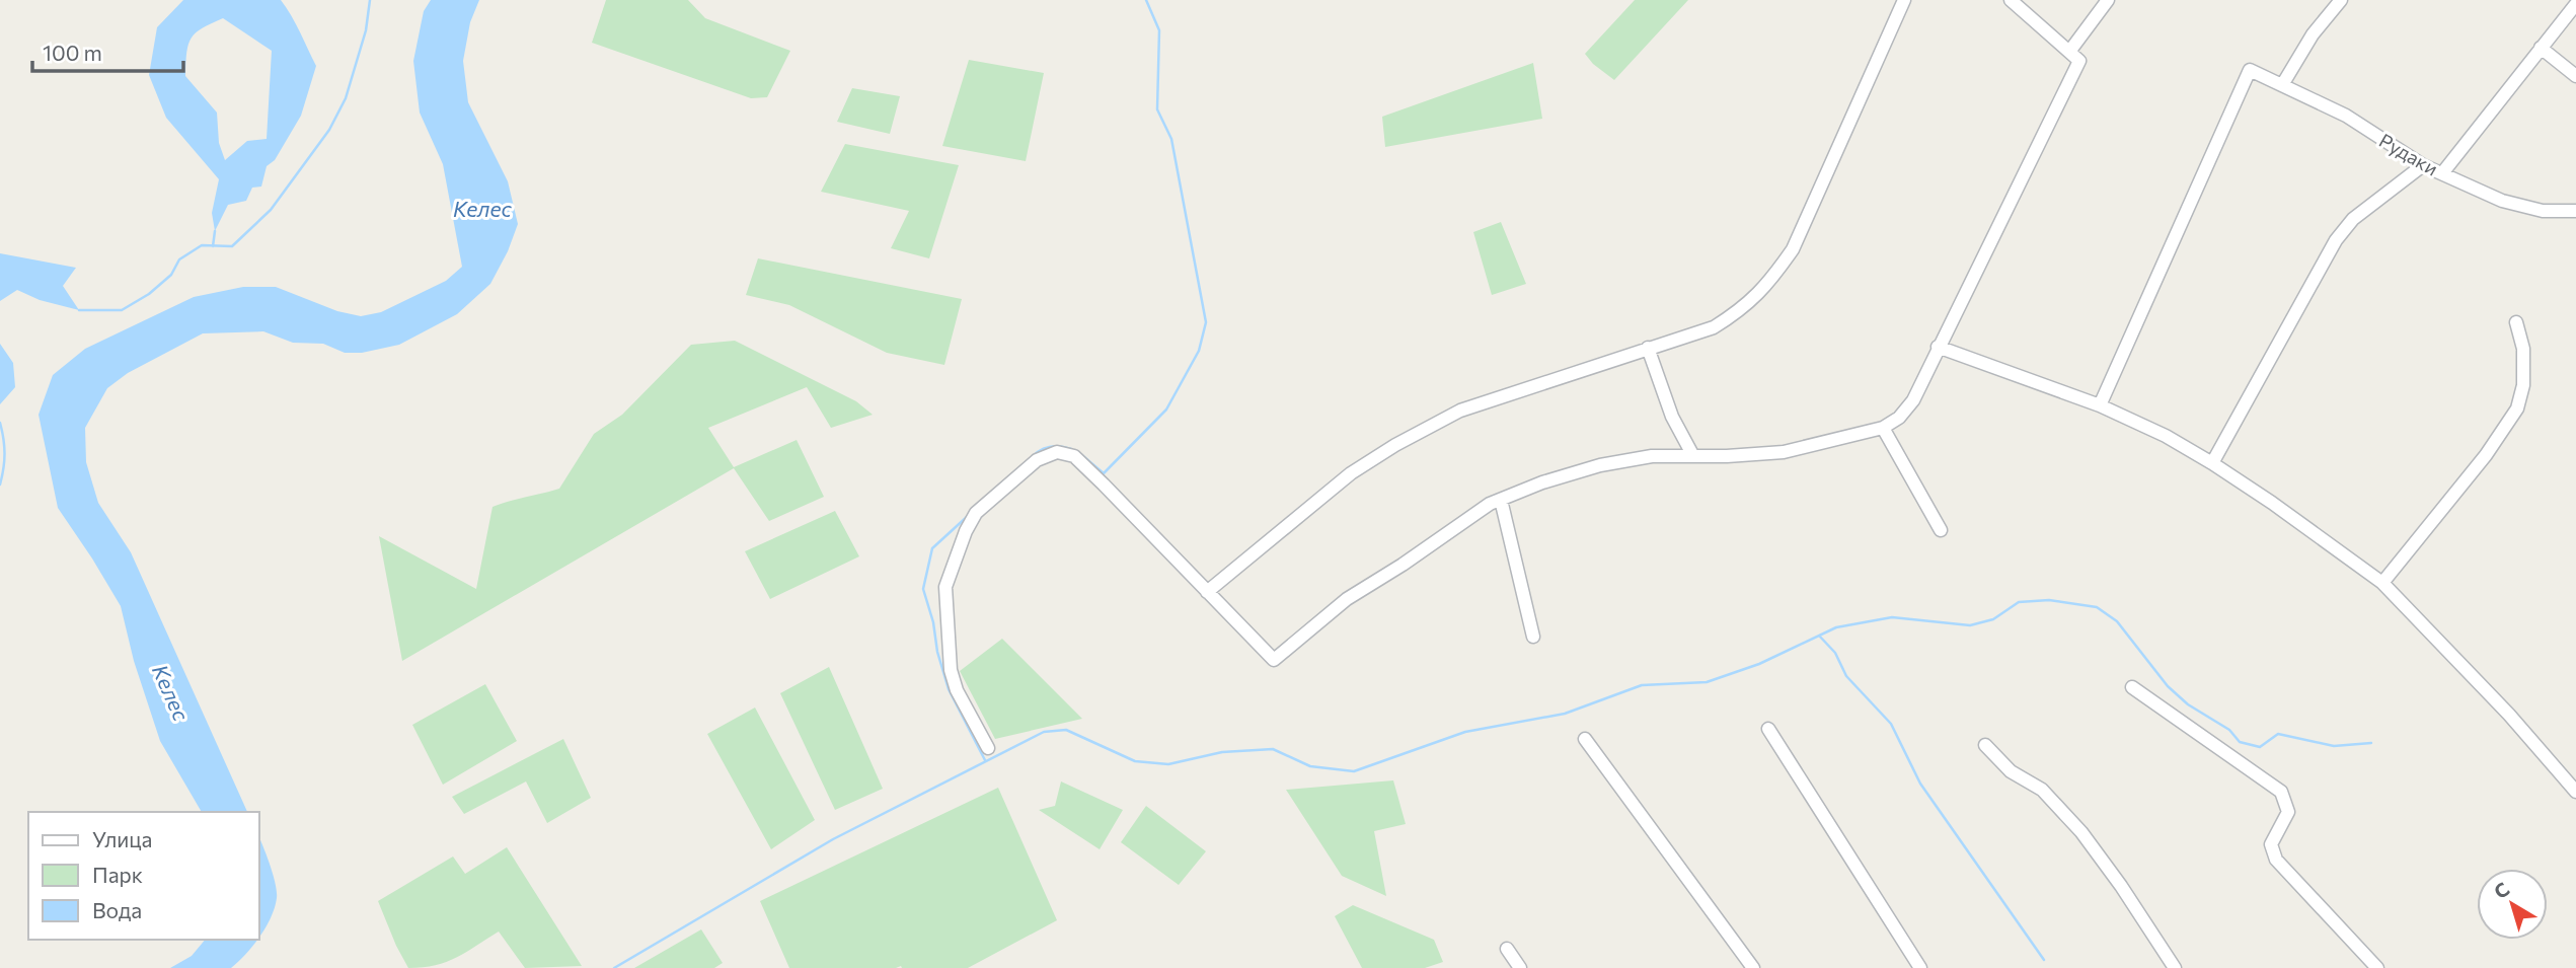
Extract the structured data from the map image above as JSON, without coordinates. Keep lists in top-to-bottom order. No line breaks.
{"streets":{"street":["Рудаки"]},"water":["Келес"],"legend":["Улица","Парк","Вода"],"scale_bar":"100 m","north":"top left"}
